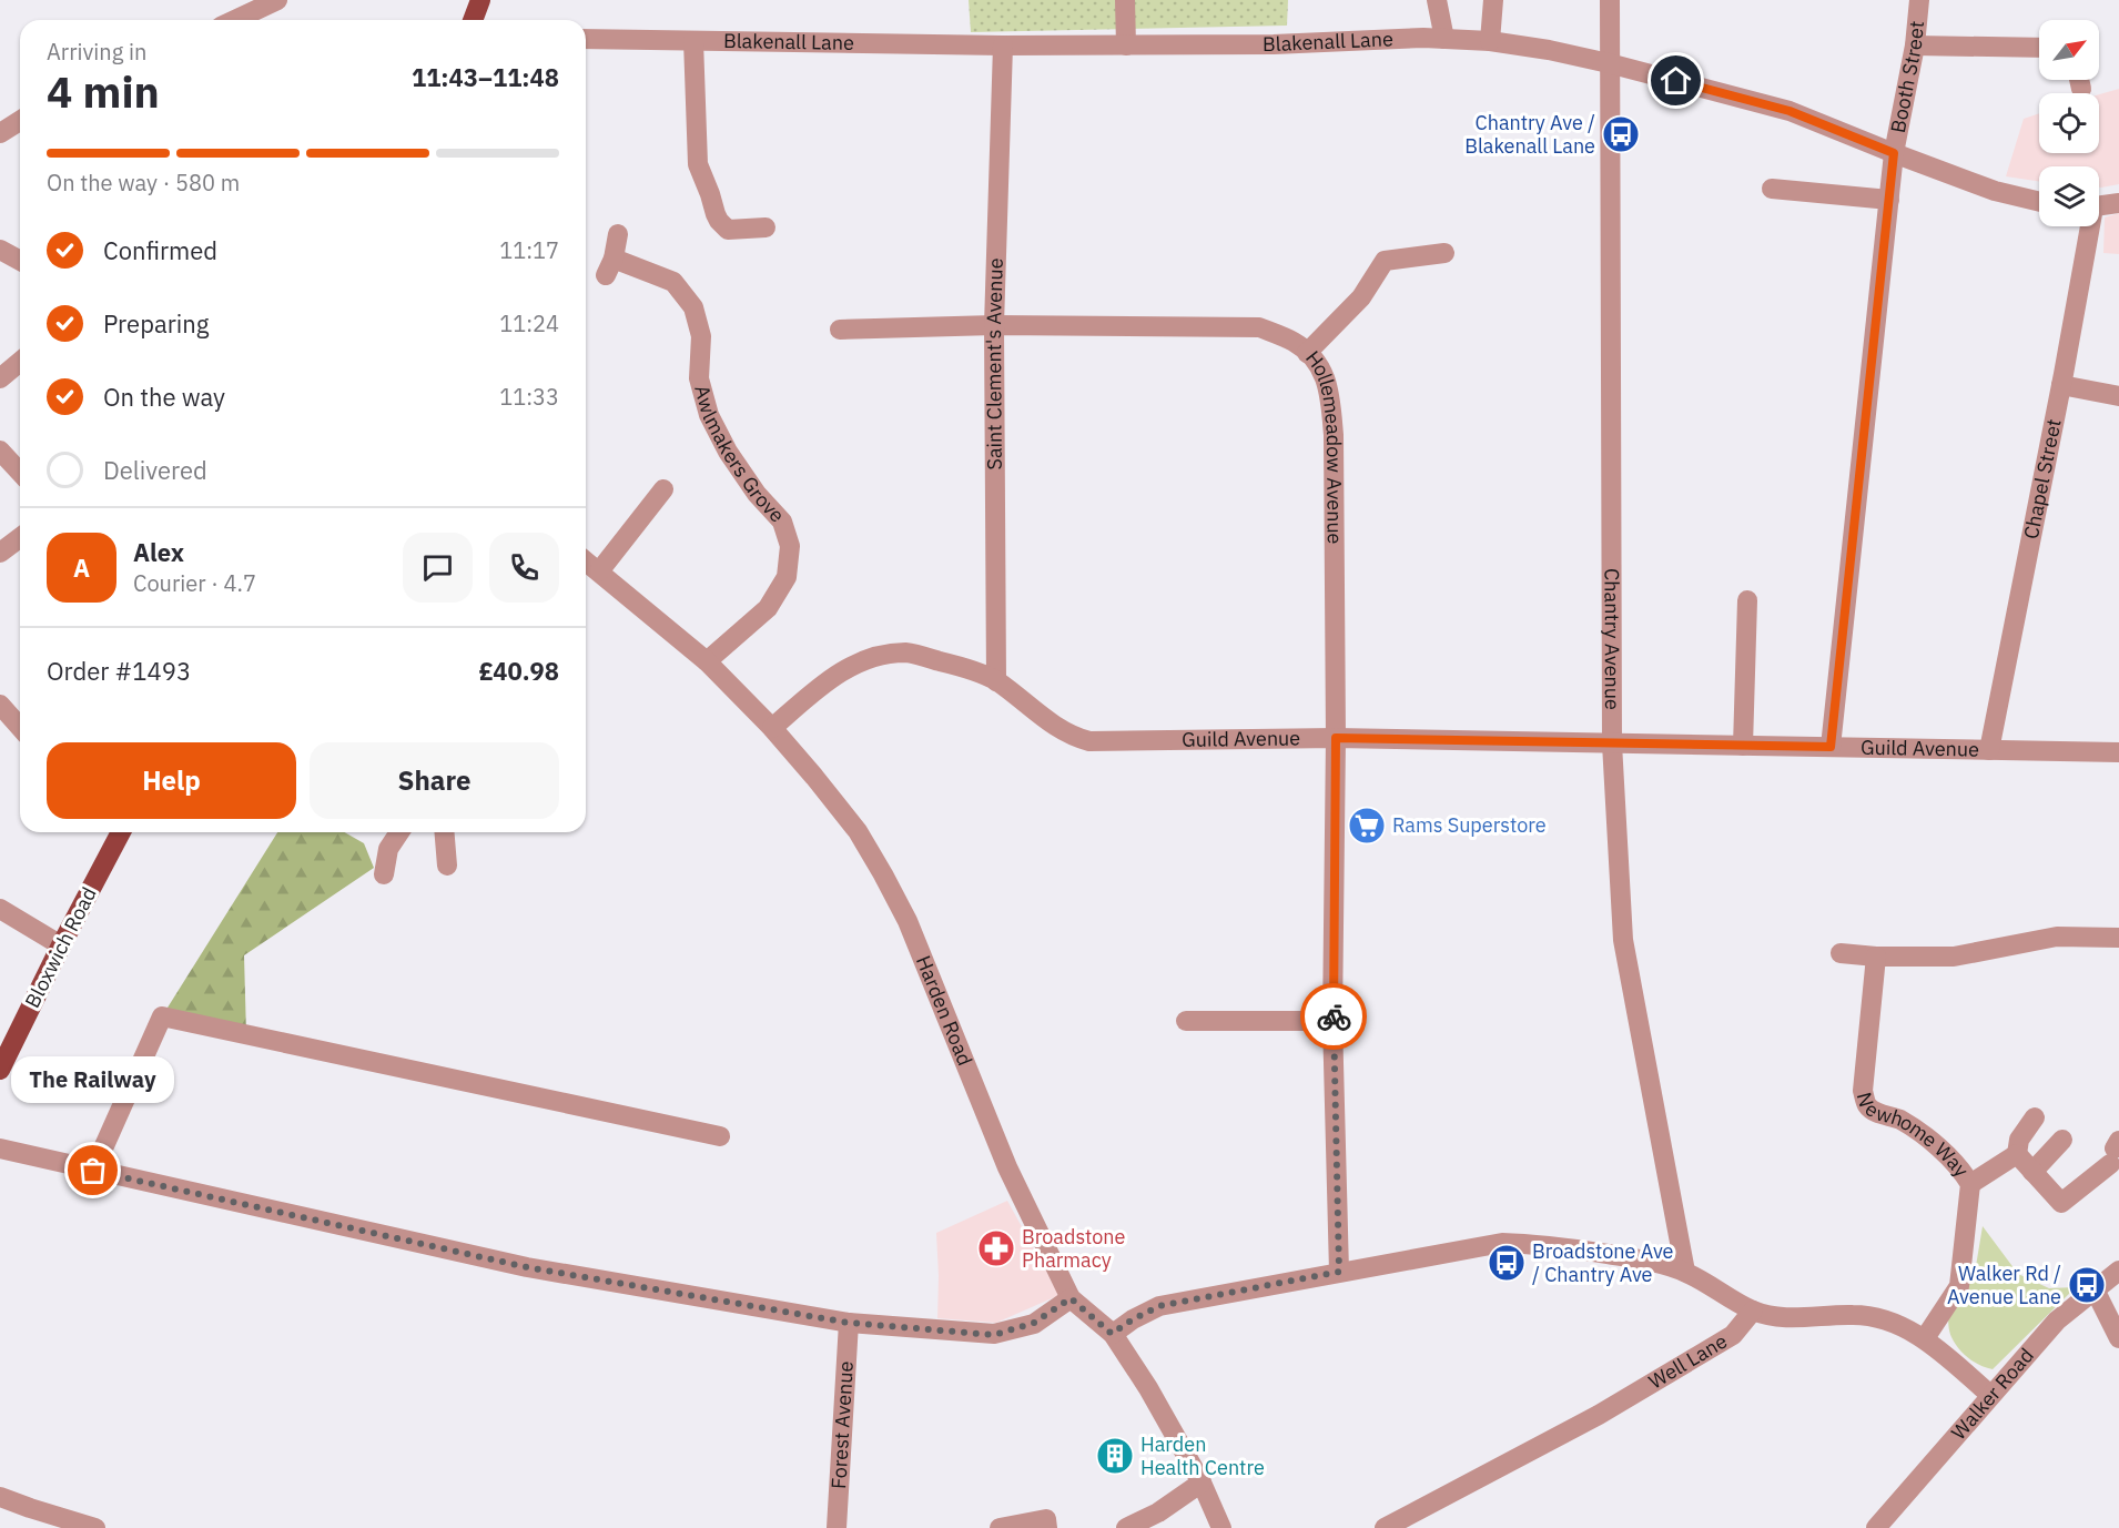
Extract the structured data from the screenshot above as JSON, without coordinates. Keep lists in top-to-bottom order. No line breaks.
{"streets":{"main road":["Bloxwich Road"],"street":["Blakenall Lane","Booth Street","Saint Clement's Avenue","Hollemeadow Avenue","Awlmakers Grove","Chapel Street","Chantry Avenue","Guild Avenue","Harden Road","Newhome Way","Well Lane","Walker Road","Forest Avenue"]},"crossings":[["Blakenall Lane","Booth Street"],["Blakenall Lane","Saint Clement's Avenue"],["Blakenall Lane","Chantry Avenue"],["Booth Street","Guild Avenue"],["Saint Clement's Avenue","Hollemeadow Avenue"],["Saint Clement's Avenue","Guild Avenue"],["Hollemeadow Avenue","Guild Avenue"],["Awlmakers Grove","Harden Road"],["Chapel Street","Guild Avenue"],["Chantry Avenue","Guild Avenue"],["Guild Avenue","Harden Road"]],"places":{"bus stop":["Chantry Ave / Blakenall Lane","Broadstone Ave / Chantry Ave","Walker Rd / Avenue Lane"],"supermarket":["Rams Superstore"],"other":["The Railway"],"pharmacy":["Broadstone Pharmacy"],"building":["Harden Health Centre"]},"north":"top right","page":{"heading":["4 min","Arriving in","11:43–11:48"],"panel":["Alex","Courier · 4.7","Order #1493","£40.98"],"bar":"On the way · 580 m","list":[["Confirmed","11:17"],["Preparing","11:24"],["On the way","11:33"],"Delivered"],"round":"A","buttons":["Help","Share"],"bubble":"The Railway"}}
